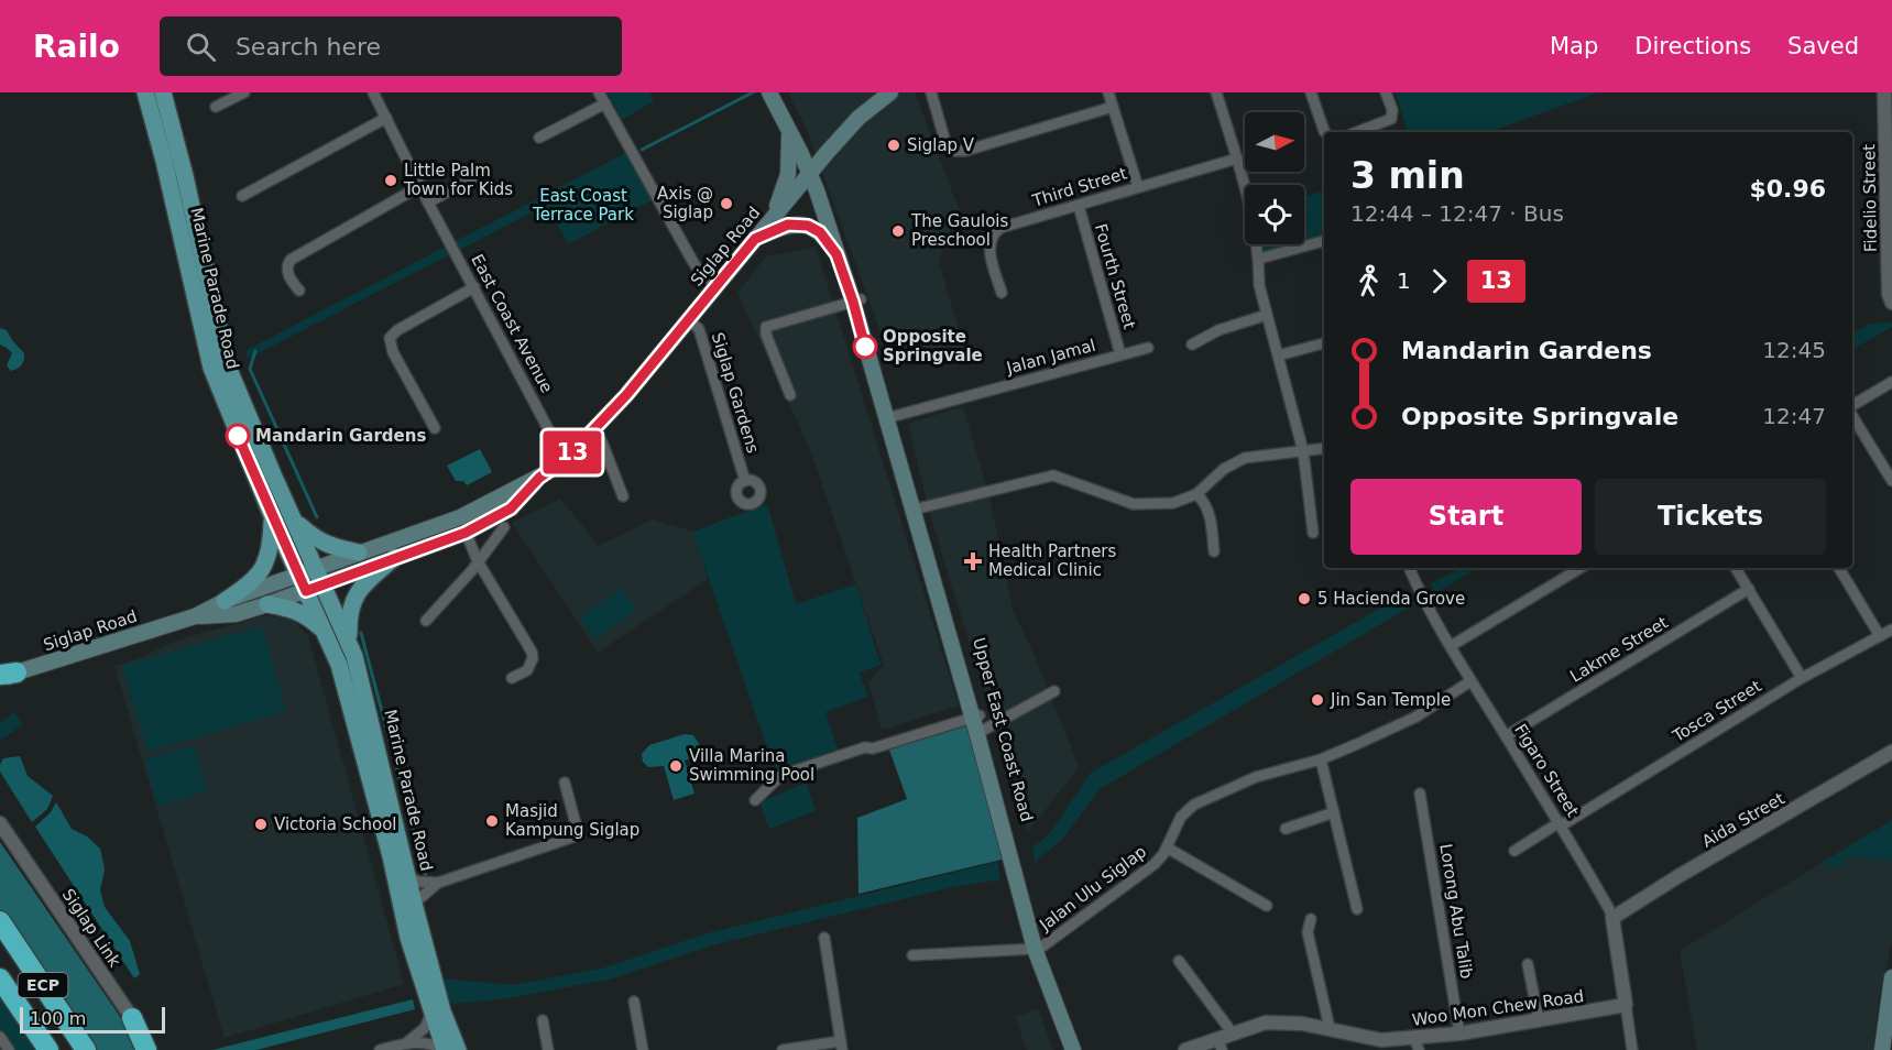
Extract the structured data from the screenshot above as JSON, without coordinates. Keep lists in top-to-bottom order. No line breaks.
{"streets":{"highway":["ECP"],"main road":["Siglap Road","Marine Parade Road","Upper East Coast Road"],"street":["Third Street","Fidelio Street","Fourth Street","East Coast Avenue","Jalan Jamal","Siglap Gardens","Lakme Street","Tosca Street","Figaro Street","Aida Street","Jalan Ulu Siglap","Lorong Abu Talib","Siglap Link","Woo Mon Chew Road"]},"crossings":[["Third Street","Fourth Street"],["Siglap Road","Marine Parade Road"],["Siglap Road","East Coast Avenue"],["Siglap Road","Siglap Gardens"],["Fourth Street","Jalan Jamal"],["Jalan Jamal","Upper East Coast Road"],["Lakme Street","Figaro Street"],["Tosca Street","Figaro Street"],["Upper East Coast Road","Jalan Ulu Siglap"],["Figaro Street","Aida Street"],["Figaro Street","Jalan Ulu Siglap"],["Figaro Street","Woo Mon Chew Road"],["Lorong Abu Talib","Woo Mon Chew Road"]],"parks":["East Coast Terrace Park"],"places":{"other":["Siglap V","Little Palm Town for Kids","Axis @ Siglap","The Gaulois Preschool","Opposite Springvale","Mandarin Gardens","5 Hacienda Grove","Jin San Temple","Villa Marina Swimming Pool","Masjid Kampung Siglap","Victoria School"],"health":["Health Partners Medical Clinic"]},"lines":["bus line 13"],"scale_bar":"100 m","north":"right","page":{"header":"Railo","search":"Search here","nav":["Map","Directions","Saved"],"on_map":"13","heading":["3 min","12:44 – 12:47 · Bus","$0.96"],"legs":["1","13"],"list":[{"name":"Mandarin Gardens","value":"12:45"},{"name":"Opposite Springvale","value":"12:47"}],"buttons":["Start","Tickets"],"scale":"100 m"}}
